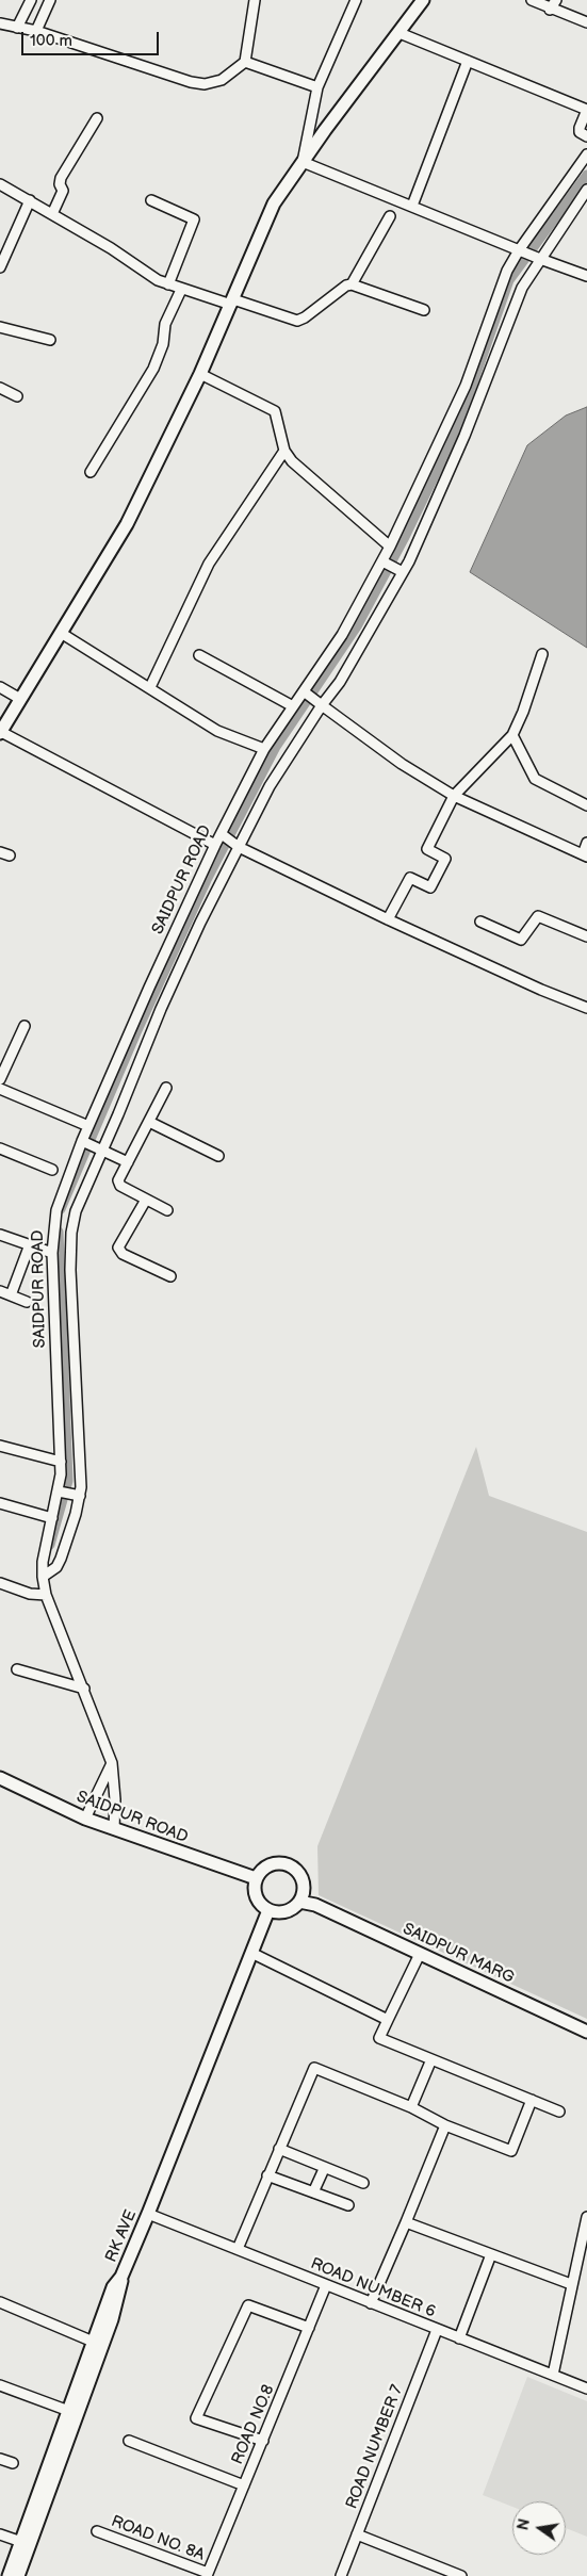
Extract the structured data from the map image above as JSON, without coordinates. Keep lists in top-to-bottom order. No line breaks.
{"streets":{"main road":["SAIDPUR ROAD","SAIDPUR MARG","RK AVE"],"street":["ROAD NUMBER 6","ROAD NO.8","ROAD NUMBER 7","ROAD NO. 8A"]},"crossings":[["SAIDPUR ROAD","RK AVE"],["RK AVE","ROAD NUMBER 6"],["ROAD NUMBER 6","ROAD NO.8"],["ROAD NUMBER 6","ROAD NUMBER 7"],["ROAD NO.8","ROAD NO. 8A"]],"scale_bar":"100 m","north":"left"}
